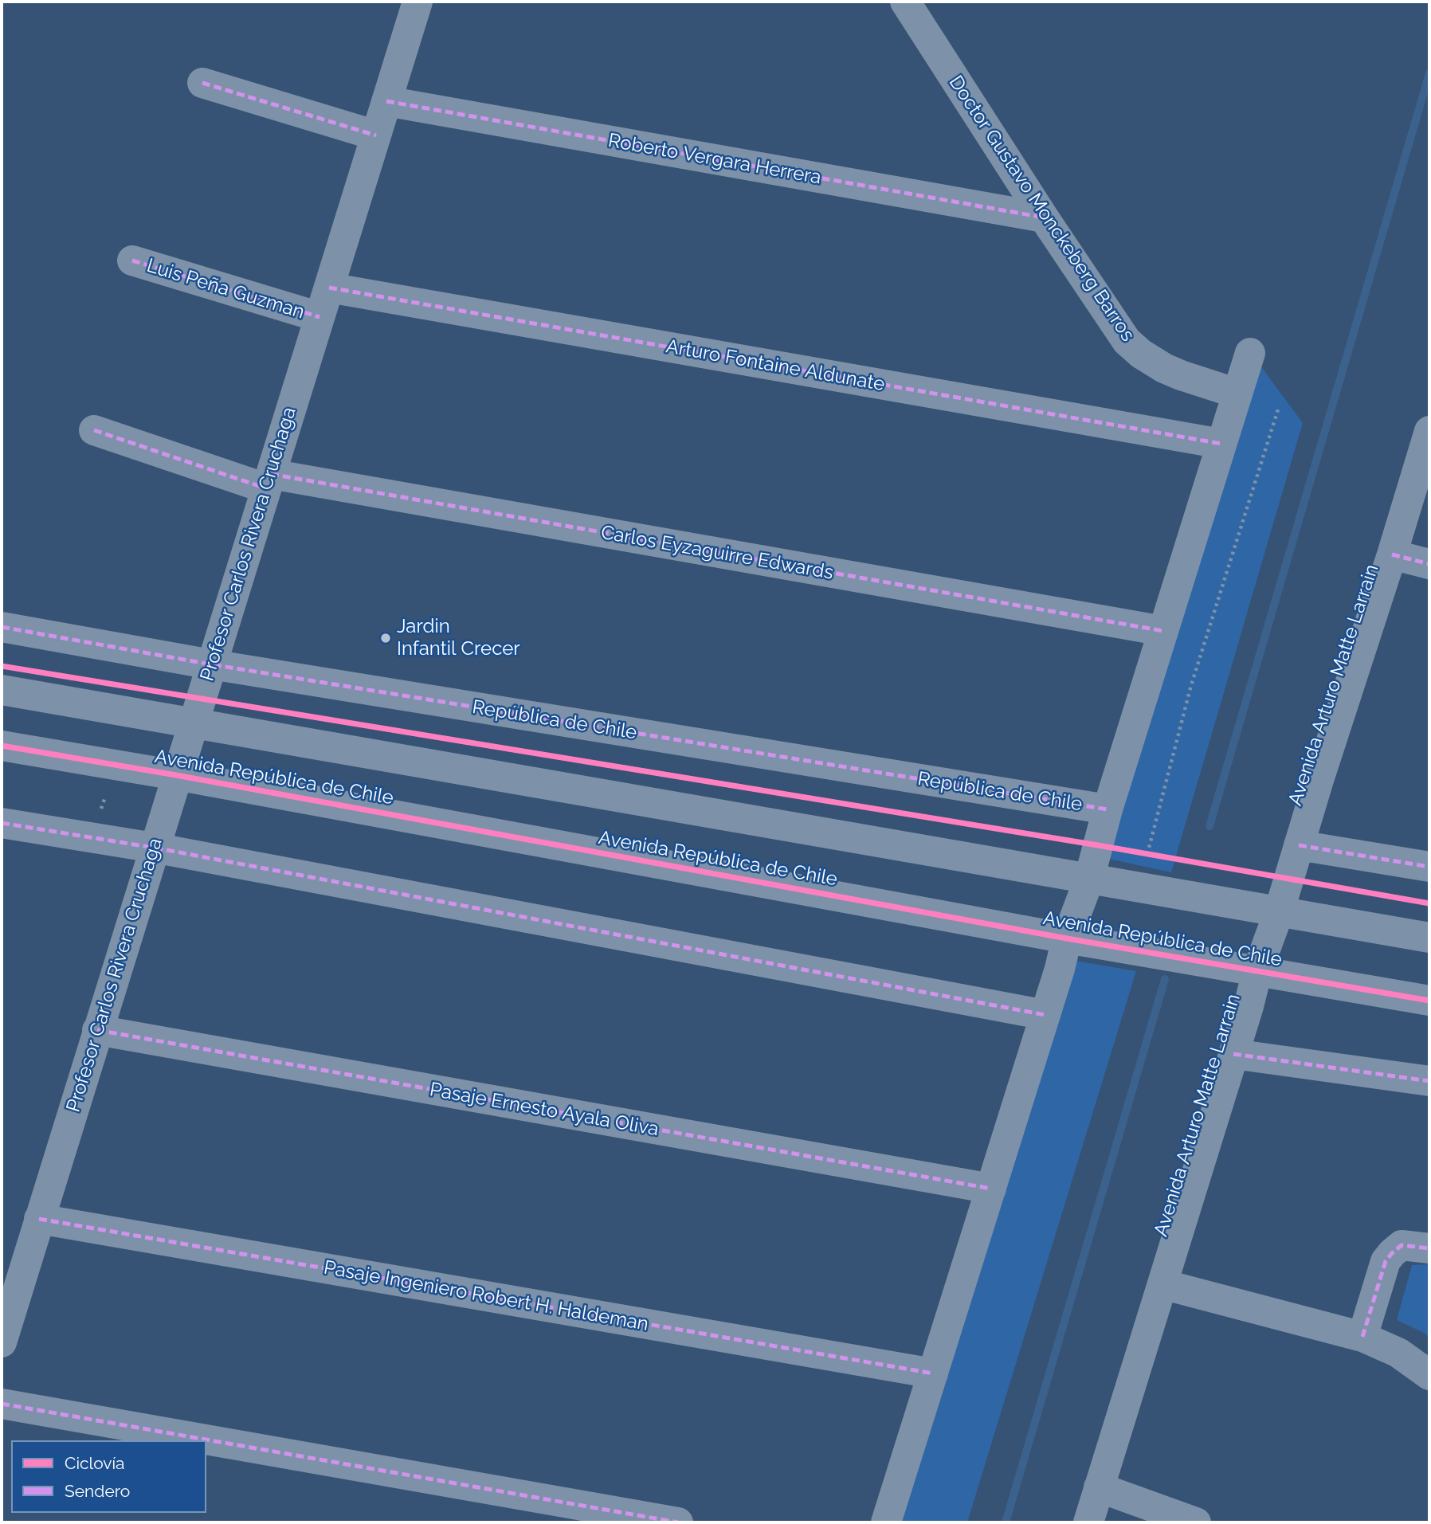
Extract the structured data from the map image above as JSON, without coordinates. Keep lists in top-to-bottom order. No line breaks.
{"streets":{"street":["Roberto Vergara Herrera","Doctor Gustavo Monckeberg Barros","Luis Peña Guzman","Arturo Fontaine Aldunate","Profesor Carlos Rivera Cruchaga","Carlos Eyzaguirre Edwards","Avenida Arturo Matte Larrain","República de Chile","Avenida República de Chile","Pasaje Ernesto Ayala Oliva","Pasaje Ingeniero Robert H. Haldeman"]},"crossings":[["Roberto Vergara Herrera","Doctor Gustavo Monckeberg Barros"],["Roberto Vergara Herrera","Profesor Carlos Rivera Cruchaga"],["Luis Peña Guzman","Profesor Carlos Rivera Cruchaga"],["Arturo Fontaine Aldunate","Profesor Carlos Rivera Cruchaga"],["Profesor Carlos Rivera Cruchaga","Carlos Eyzaguirre Edwards"],["Profesor Carlos Rivera Cruchaga","República de Chile"],["Profesor Carlos Rivera Cruchaga","Avenida República de Chile"],["Profesor Carlos Rivera Cruchaga","Pasaje Ernesto Ayala Oliva"],["Profesor Carlos Rivera Cruchaga","Pasaje Ingeniero Robert H. Haldeman"],["Avenida Arturo Matte Larrain","Avenida República de Chile"]],"places":["Jardin Infantil Crecer"],"legend":["Ciclovía","Sendero"]}
